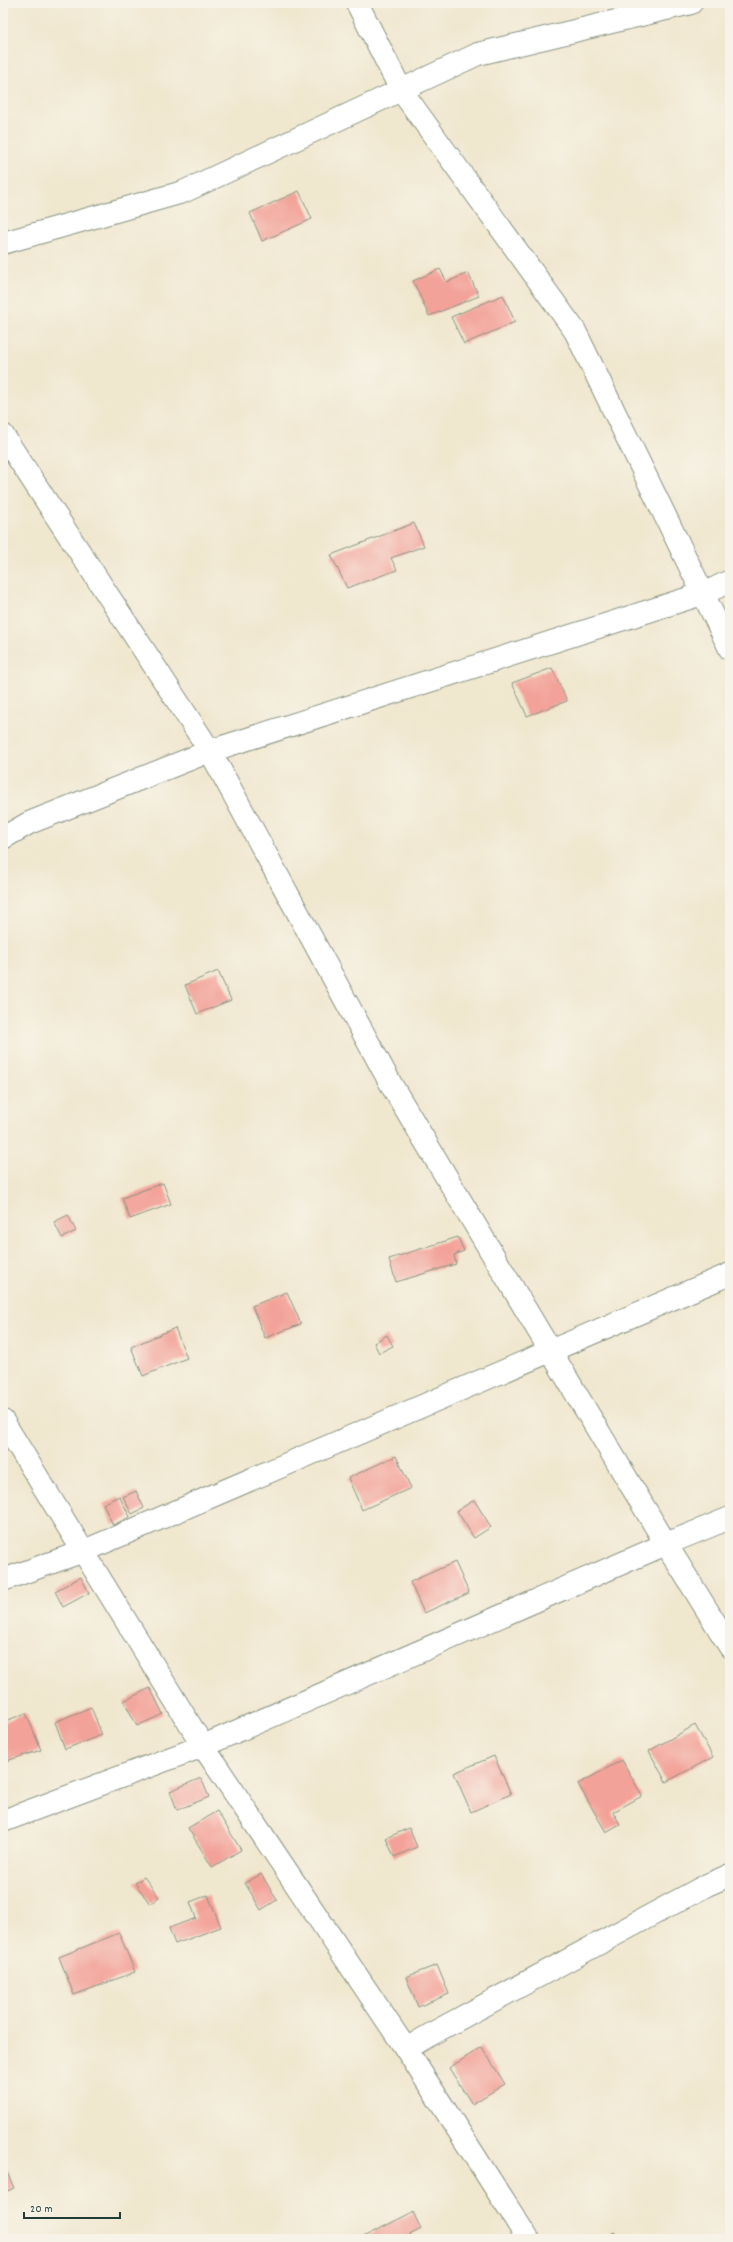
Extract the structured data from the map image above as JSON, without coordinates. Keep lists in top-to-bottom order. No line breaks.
{"scale_bar":"20 m"}
